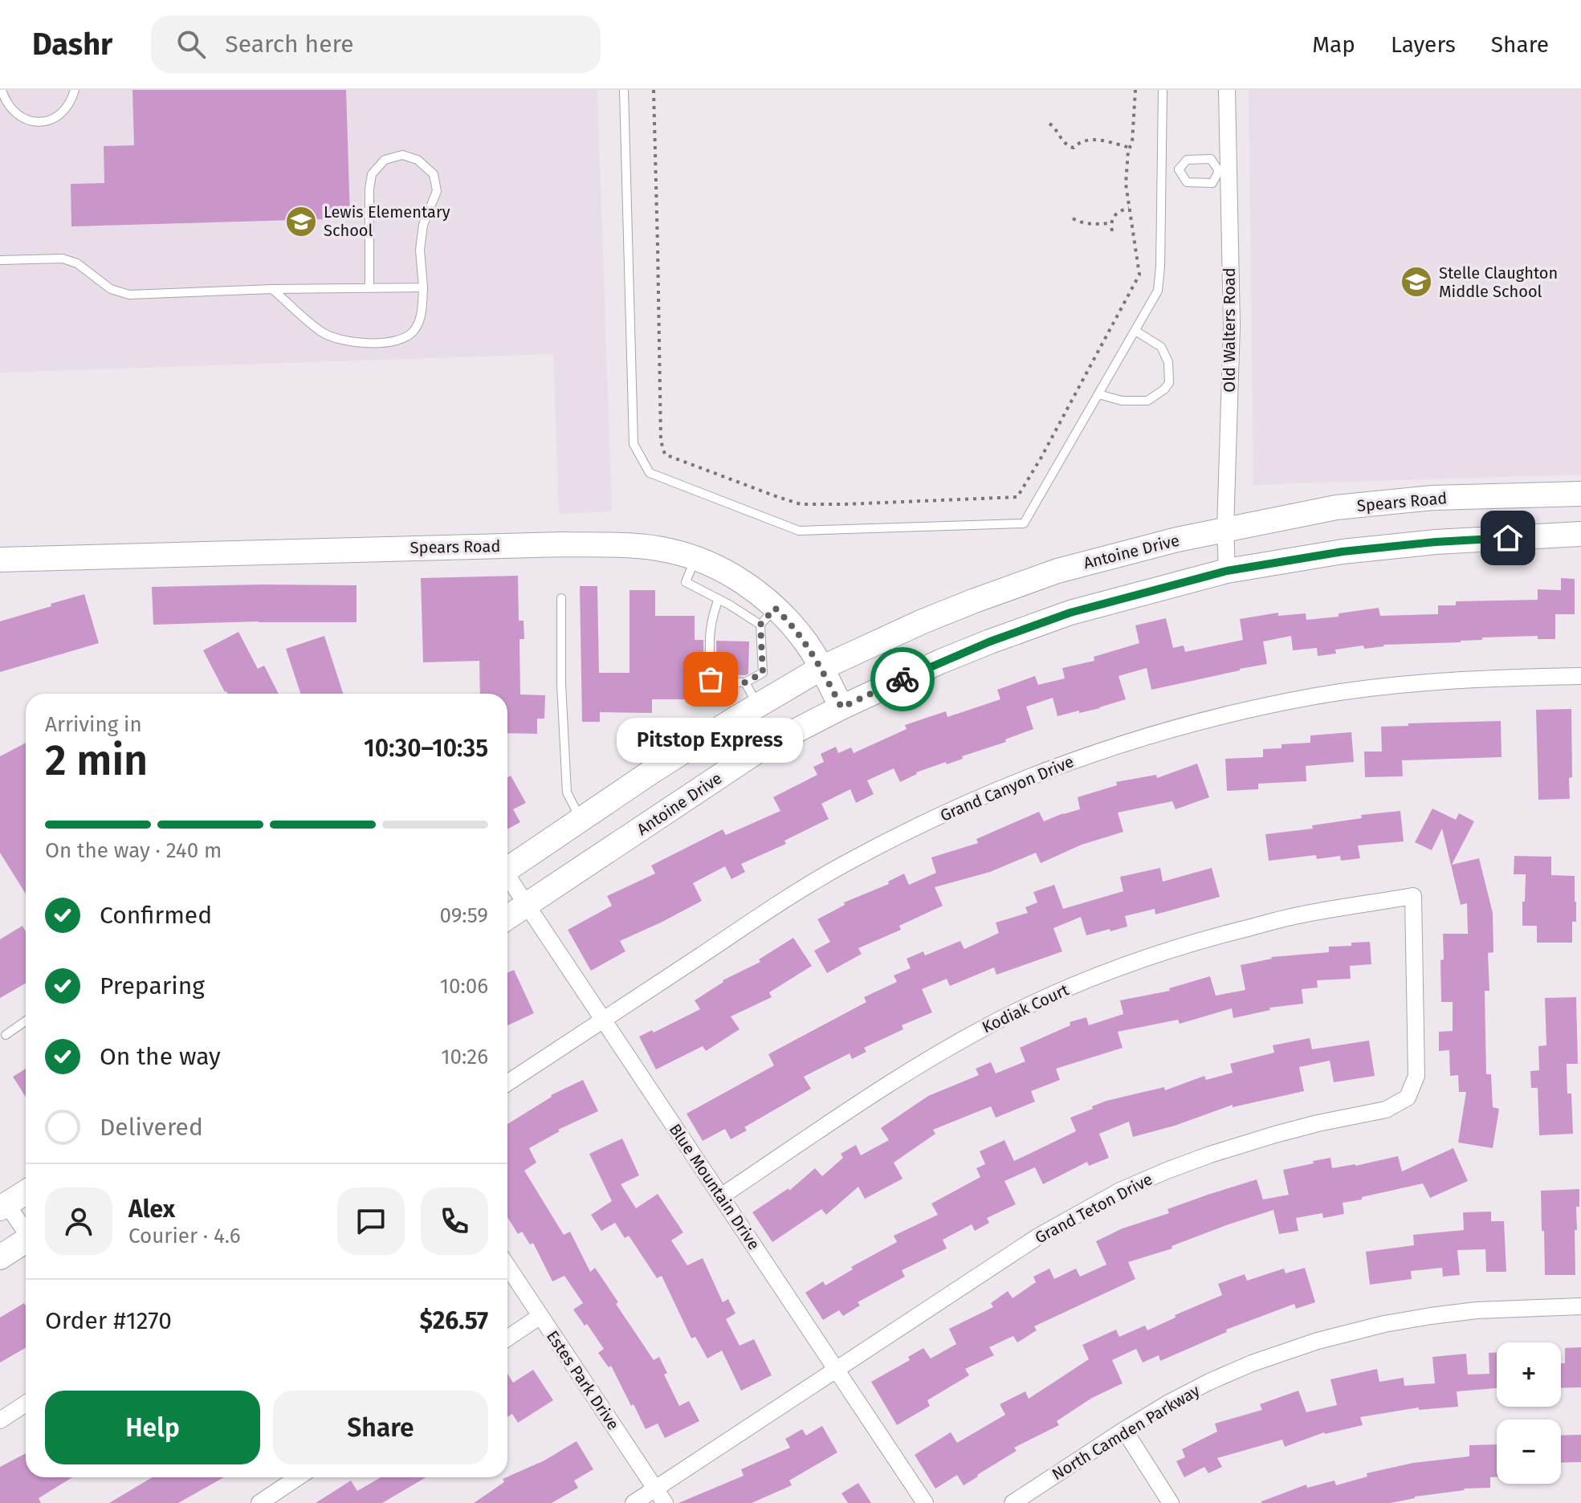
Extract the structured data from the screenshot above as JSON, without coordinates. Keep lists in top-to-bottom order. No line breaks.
{"streets":{"main road":["Spears Road","Antoine Drive"],"street":["Old Walters Road","Grand Canyon Drive","Kodiak Court","Blue Mountain Drive","Grand Teton Drive","Estes Park Drive","North Camden Parkway"]},"crossings":[["Old Walters Road","Spears Road"],["Old Walters Road","Antoine Drive"],["Spears Road","Antoine Drive"],["Antoine Drive","Blue Mountain Drive"],["Grand Canyon Drive","Blue Mountain Drive"],["Kodiak Court","Blue Mountain Drive"],["Kodiak Court","Grand Teton Drive"],["Blue Mountain Drive","Grand Teton Drive"],["Grand Teton Drive","Estes Park Drive"]],"places":{"school or university":["Lewis Elementary School","Stelle Claughton Middle School"],"other":["Pitstop Express"]},"page":{"header":"Dashr","search":"Search here","nav":["Map","Layers","Share"],"heading":["2 min","Arriving in","10:30–10:35"],"panel":["Alex","Courier · 4.6","Order #1270","$26.57"],"bubble":"Pitstop Express","bar":"On the way · 240 m","list":[["Confirmed","09:59"],["Preparing","10:06"],["On the way","10:26"],"Delivered"],"map_buttons":["+","−"],"buttons":["Help","Share"]}}
